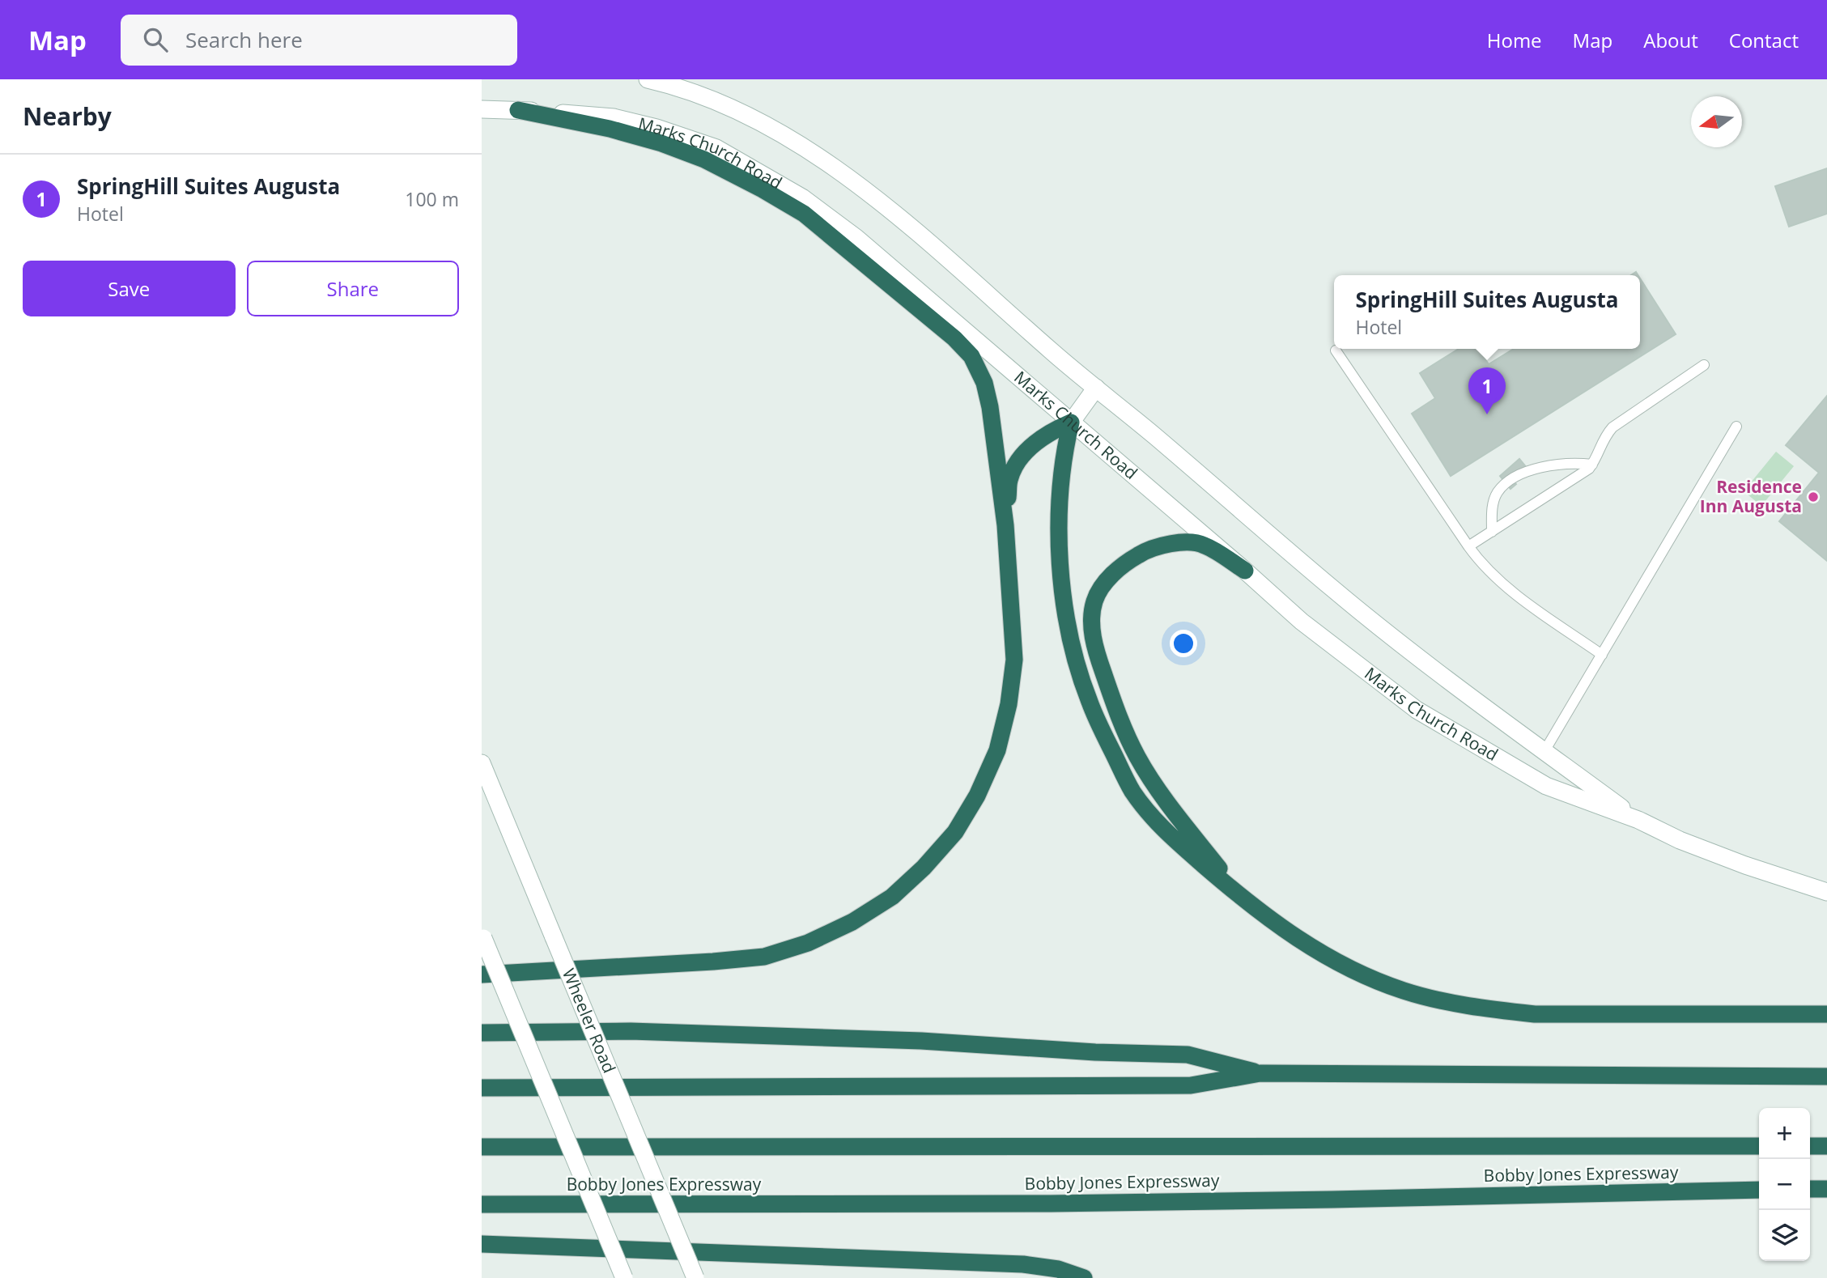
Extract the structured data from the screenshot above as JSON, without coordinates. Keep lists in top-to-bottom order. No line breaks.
{"streets":{"highway":["Bobby Jones Expressway"],"street":["Marks Church Road","Wheeler Road"]},"places":["Residence Inn Augusta"],"north":"left","page":{"header":"Map","search":"Search here","nav":["Home","Map","About","Contact"],"heading":"Nearby","list":[{"mark":"1","name":"SpringHill Suites Augusta","note":"Hotel","value":"100 m"}],"buttons":["Save","Share"],"popup":["SpringHill Suites Augusta","Hotel"],"pins":"1","map_buttons":["+","−"]}}
